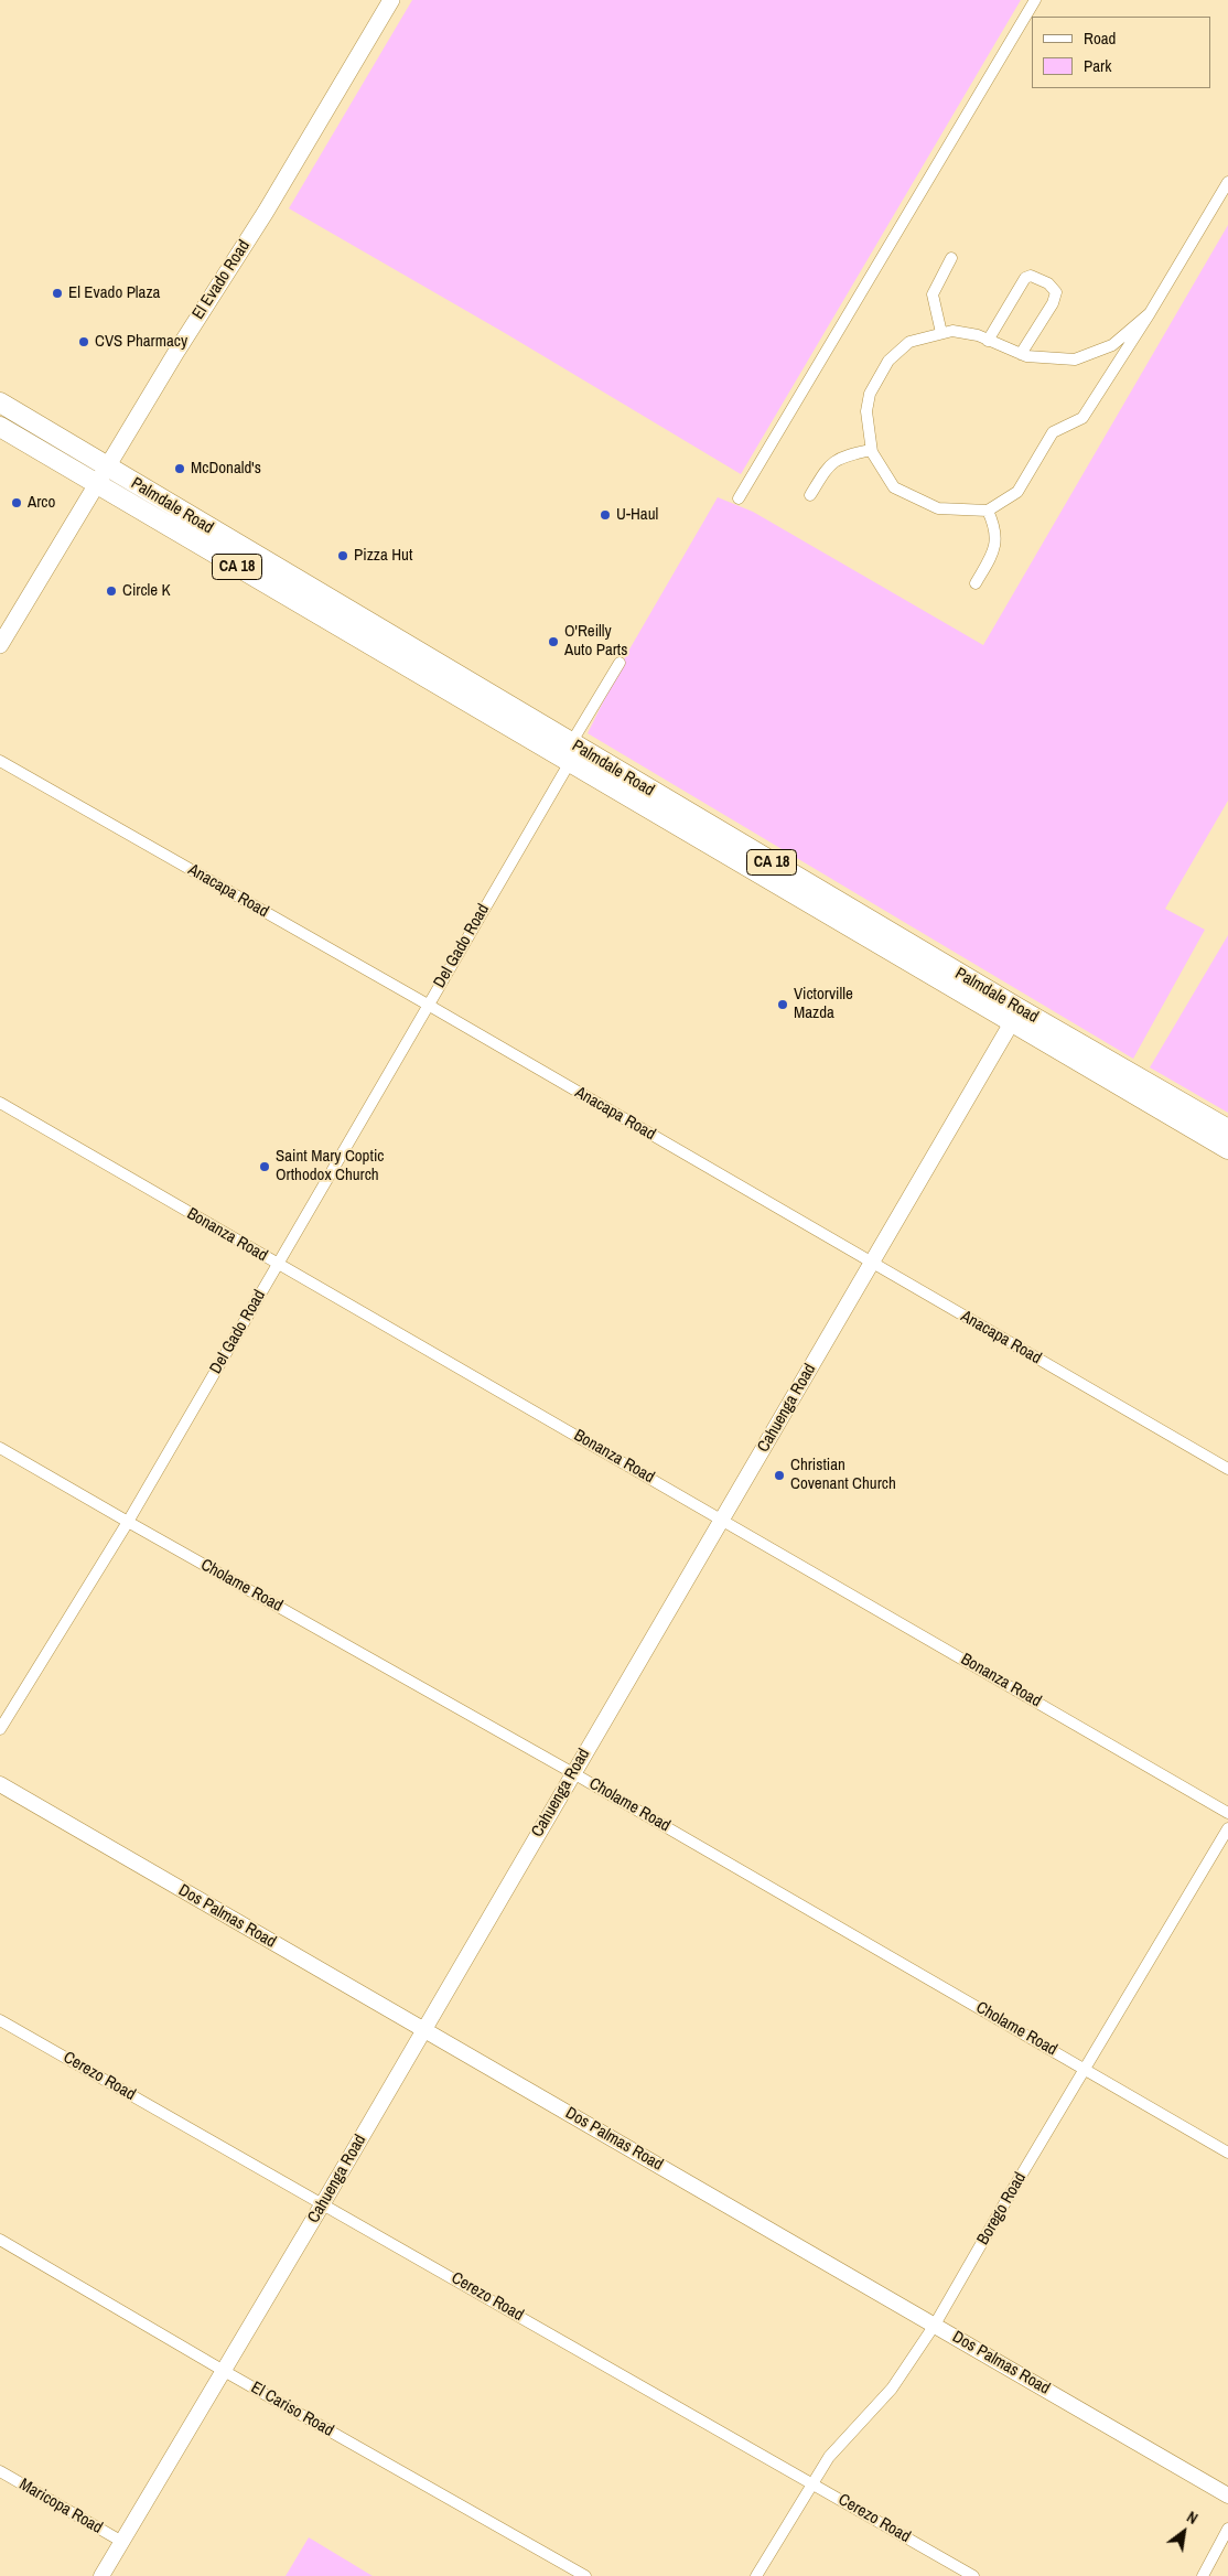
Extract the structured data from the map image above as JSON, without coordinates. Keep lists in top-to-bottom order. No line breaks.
{"streets":{"highway":["Palmdale Road","CA 18"],"main road":["El Evado Road"],"street":["Anacapa Road","Del Gado Road","Bonanza Road","Cahuenga Road","Cholame Road","Dos Palmas Road","Cerezo Road","Borego Road","El Cariso Road","Maricopa Road"]},"crossings":[["El Evado Road","Palmdale Road"],["Palmdale Road","Del Gado Road"],["Palmdale Road","Cahuenga Road"],["Anacapa Road","Del Gado Road"],["Anacapa Road","Cahuenga Road"],["Del Gado Road","Bonanza Road"],["Del Gado Road","Cholame Road"],["Bonanza Road","Cahuenga Road"],["Cahuenga Road","Cholame Road"],["Cahuenga Road","Dos Palmas Road"],["Cahuenga Road","Cerezo Road"],["Cahuenga Road","El Cariso Road"],["Cahuenga Road","Maricopa Road"],["Cholame Road","Borego Road"],["Dos Palmas Road","Borego Road"],["Cerezo Road","Borego Road"]],"places":["El Evado Plaza","CVS Pharmacy","McDonald's","Arco","U-Haul","Pizza Hut","Circle K","O'Reilly Auto Parts","Victorville Mazda","Saint Mary Coptic Orthodox Church","Christian Covenant Church"],"legend":["Road","Park"],"north":"top right"}
